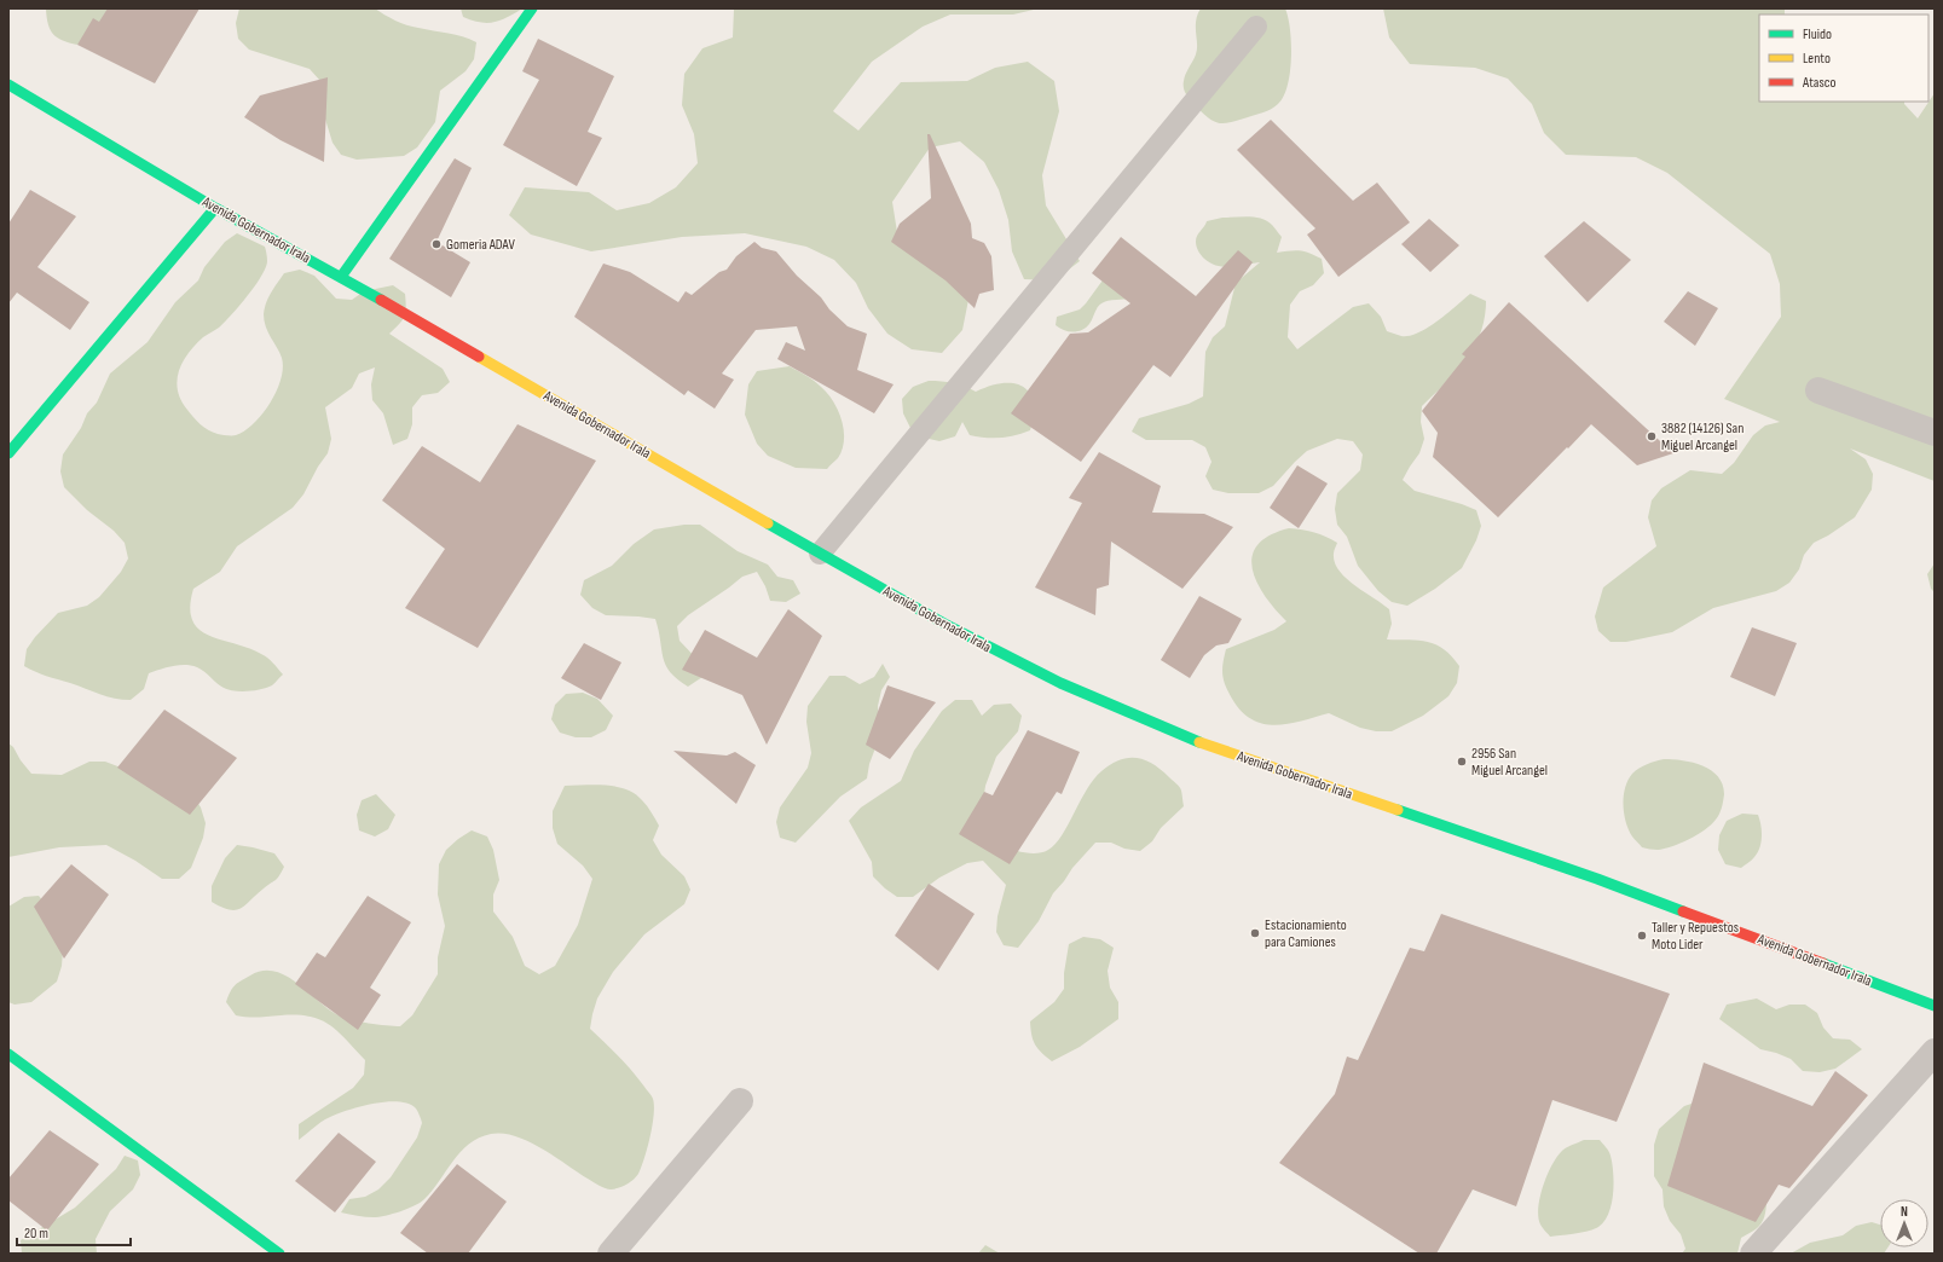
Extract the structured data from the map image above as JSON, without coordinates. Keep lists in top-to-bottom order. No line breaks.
{"streets":{"main road":["Avenida Gobernador Irala"]},"places":["Gomeria ADAV","3882 (14126) San Miguel Arcangel","2956 San Miguel Arcangel","Estacionamiento para Camiones","Taller y Repuestos Moto Lider"],"legend":["Fluido","Lento","Atasco"],"scale_bar":"20 m","north":"top"}
